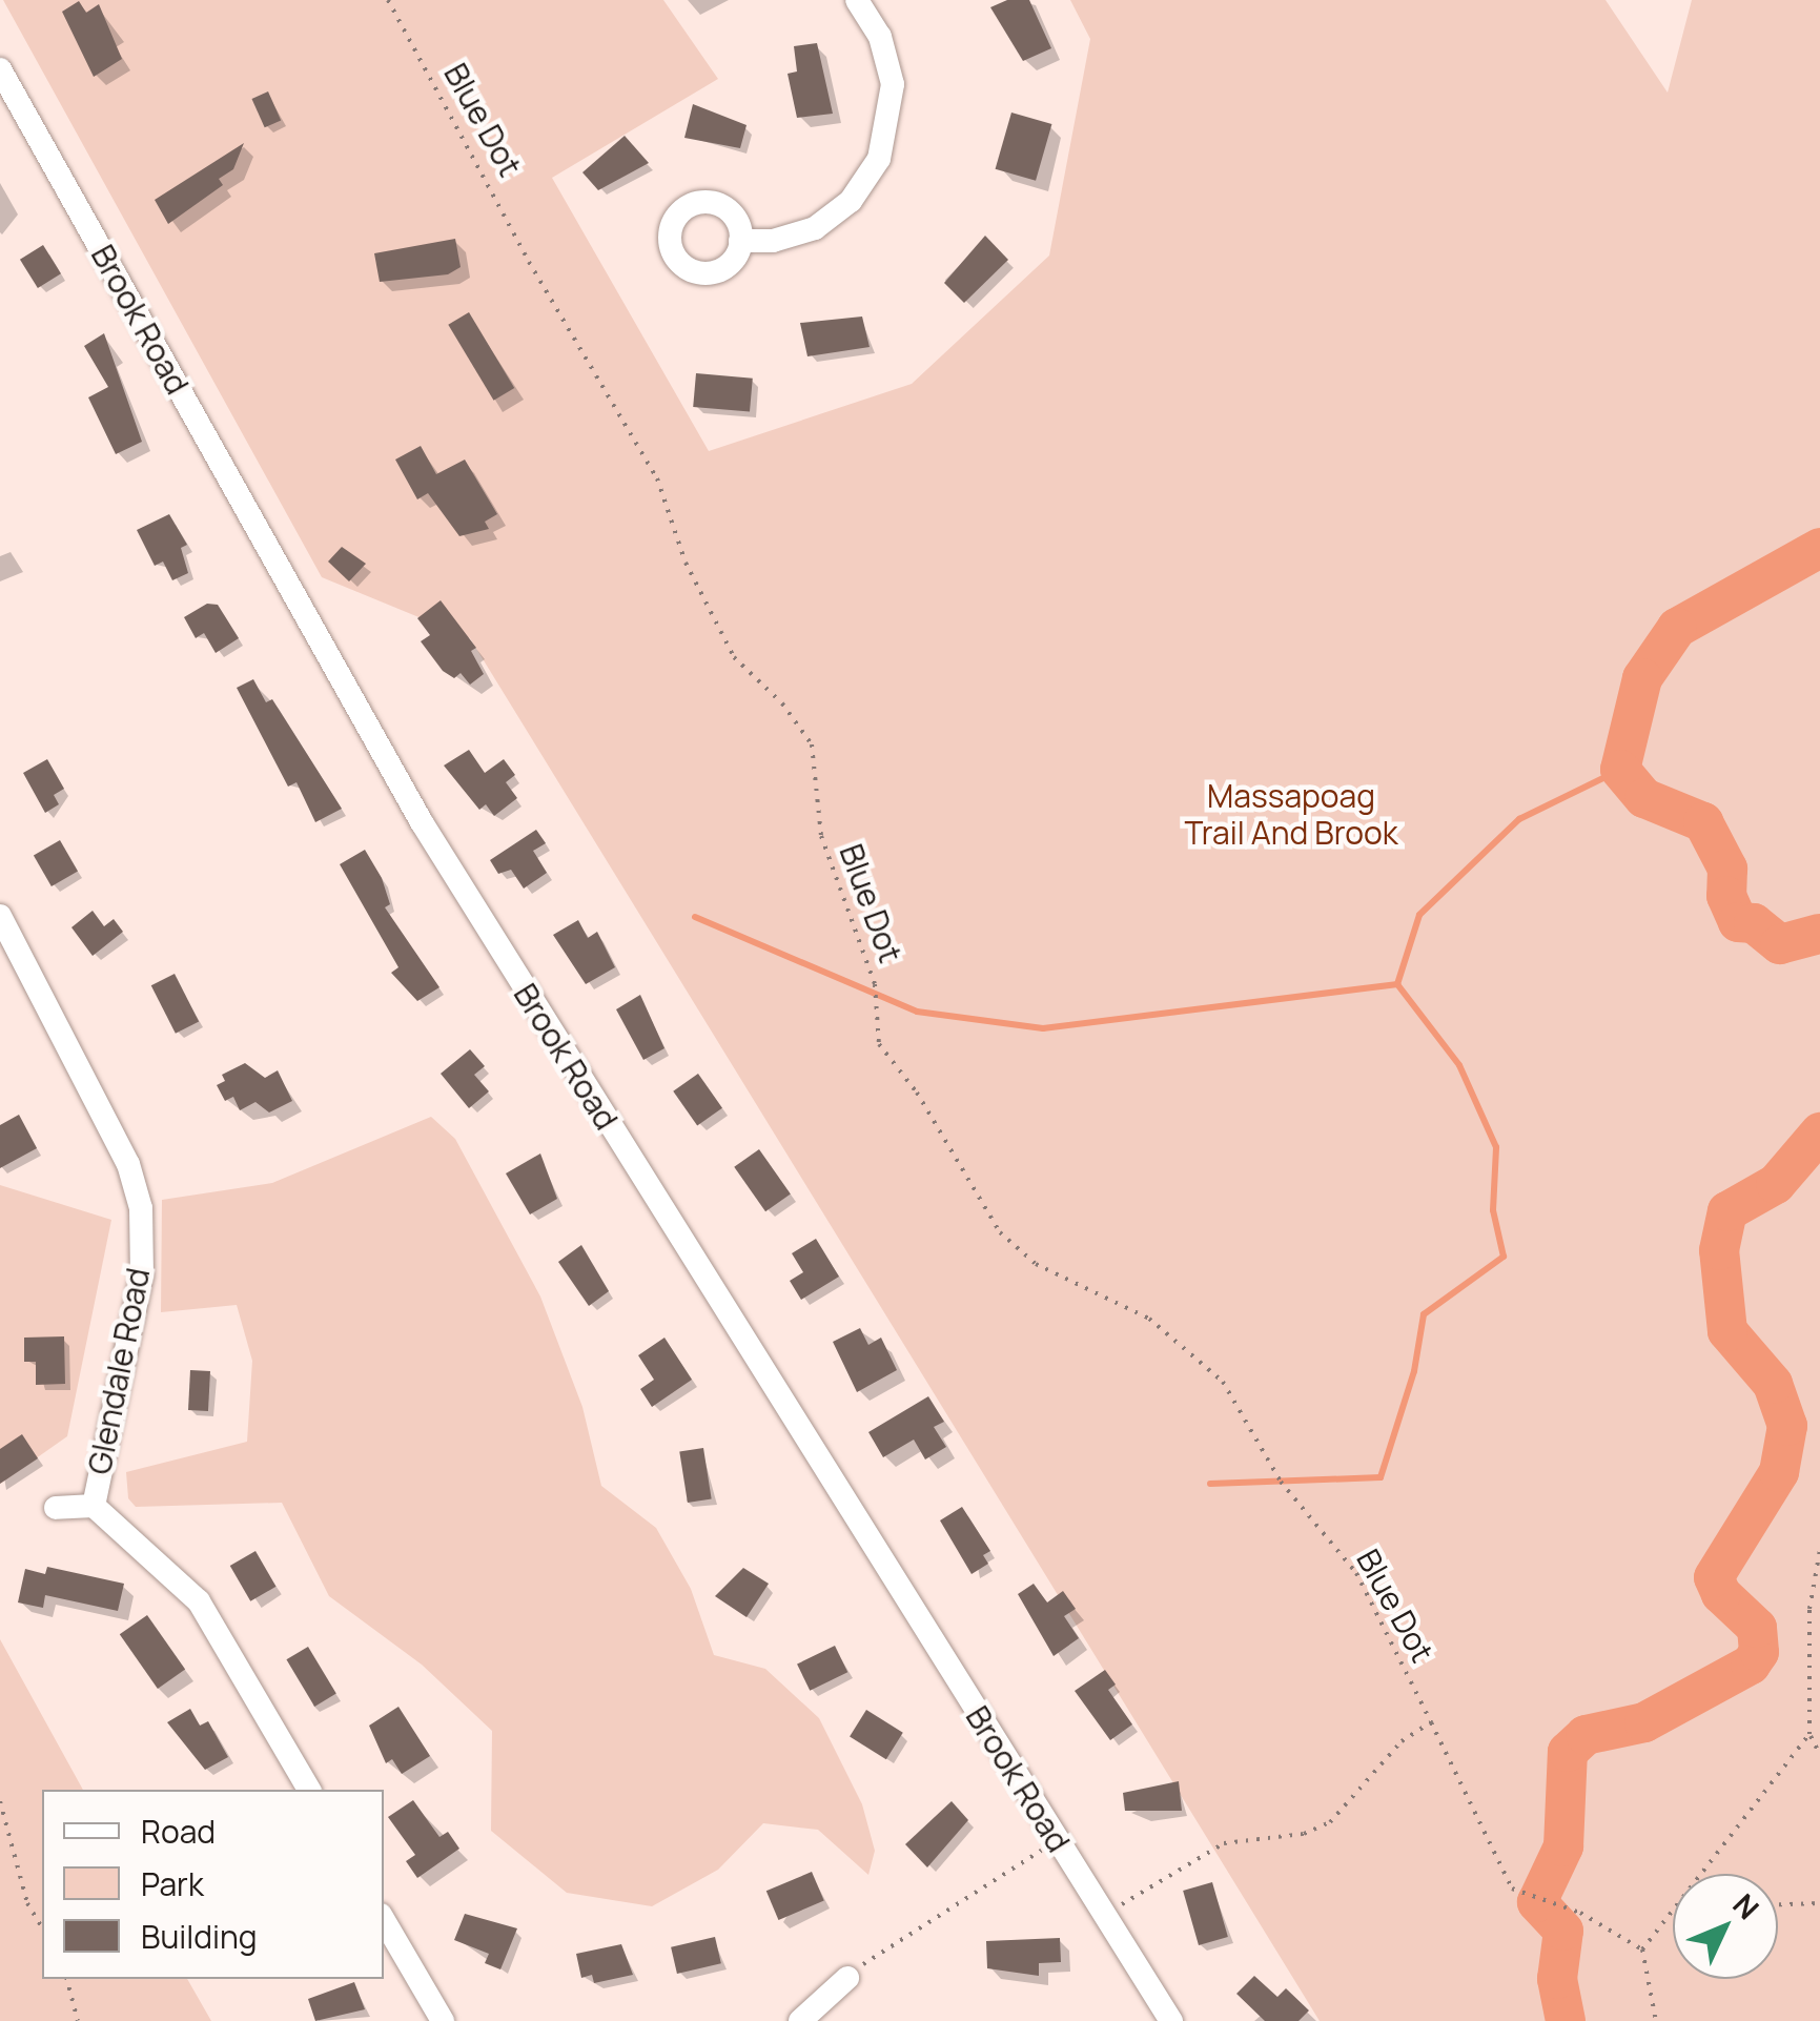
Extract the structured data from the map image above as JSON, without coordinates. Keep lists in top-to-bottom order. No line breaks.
{"streets":{"street":["Brook Road","Glendale Road"],"path":["Blue Dot"]},"parks":["Massapoag Trail And Brook"],"legend":["Road","Park","Building"],"north":"top right"}
